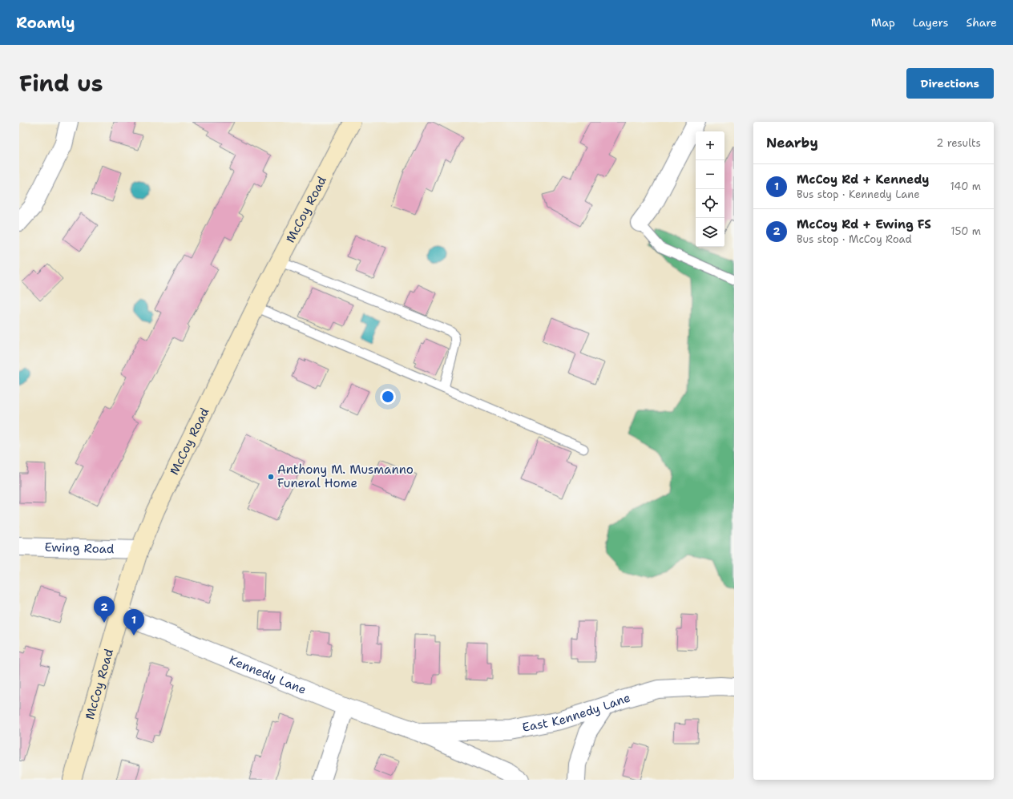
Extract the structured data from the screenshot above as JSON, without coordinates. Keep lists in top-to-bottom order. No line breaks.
{"streets":{"street":["McCoy Road","Ewing Road","Kennedy Lane","East Kennedy Lane"]},"crossings":[["McCoy Road","Ewing Road"],["McCoy Road","Kennedy Lane"],["Kennedy Lane","East Kennedy Lane"]],"places":["Anthony M. Musmanno Funeral Home"],"page":{"header":"Roamly","nav":["Map","Layers","Share"],"title":"Find us","buttons":"Directions","heading":["Nearby","2 results"],"map_buttons":["+","−"],"list":[{"mark":"1","name":"McCoy Rd + Kennedy","note":"Bus stop · Kennedy Lane","value":"140 m"},{"mark":"2","name":"McCoy Rd + Ewing FS","note":"Bus stop · McCoy Road","value":"150 m"}],"pins":["2","1"]}}
